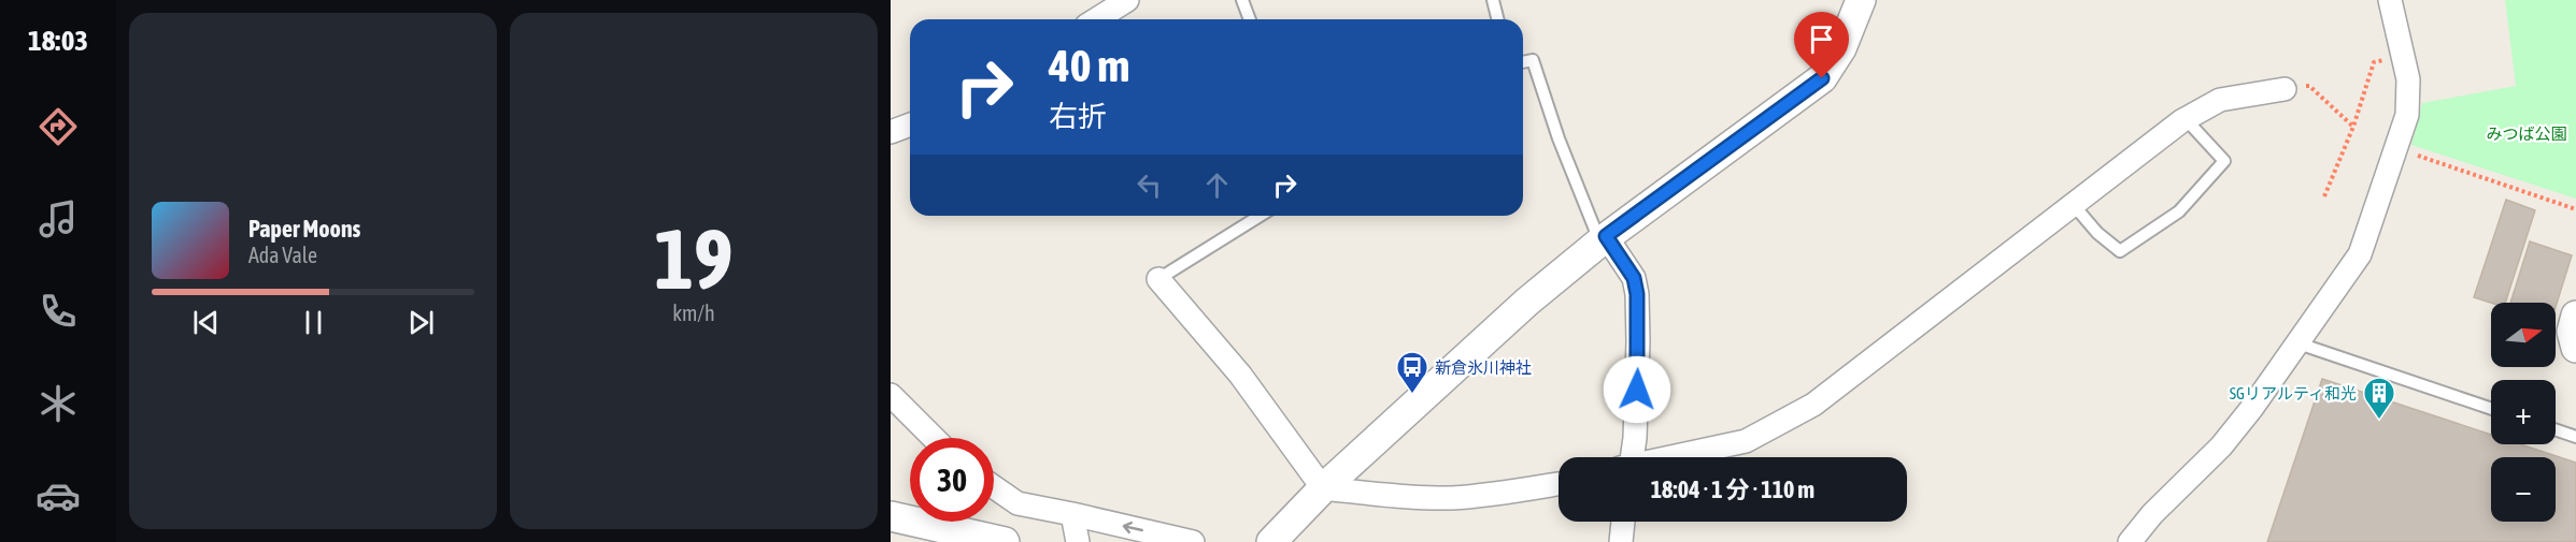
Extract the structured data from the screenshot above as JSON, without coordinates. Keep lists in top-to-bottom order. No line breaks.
{"parks":["みつば公園"],"places":{"bus stop":["新倉氷川神社"],"building":["SGリアルティ和光"]},"north":"right","page":{"tabs":"18:03","tile":["19","km/h"],"turn":["40 m","右折"],"song":["Paper Moons","Ada Vale"],"map_buttons":["+","−"],"limit":"30","trip":"18:04 · 1 分 · 110 m"}}
